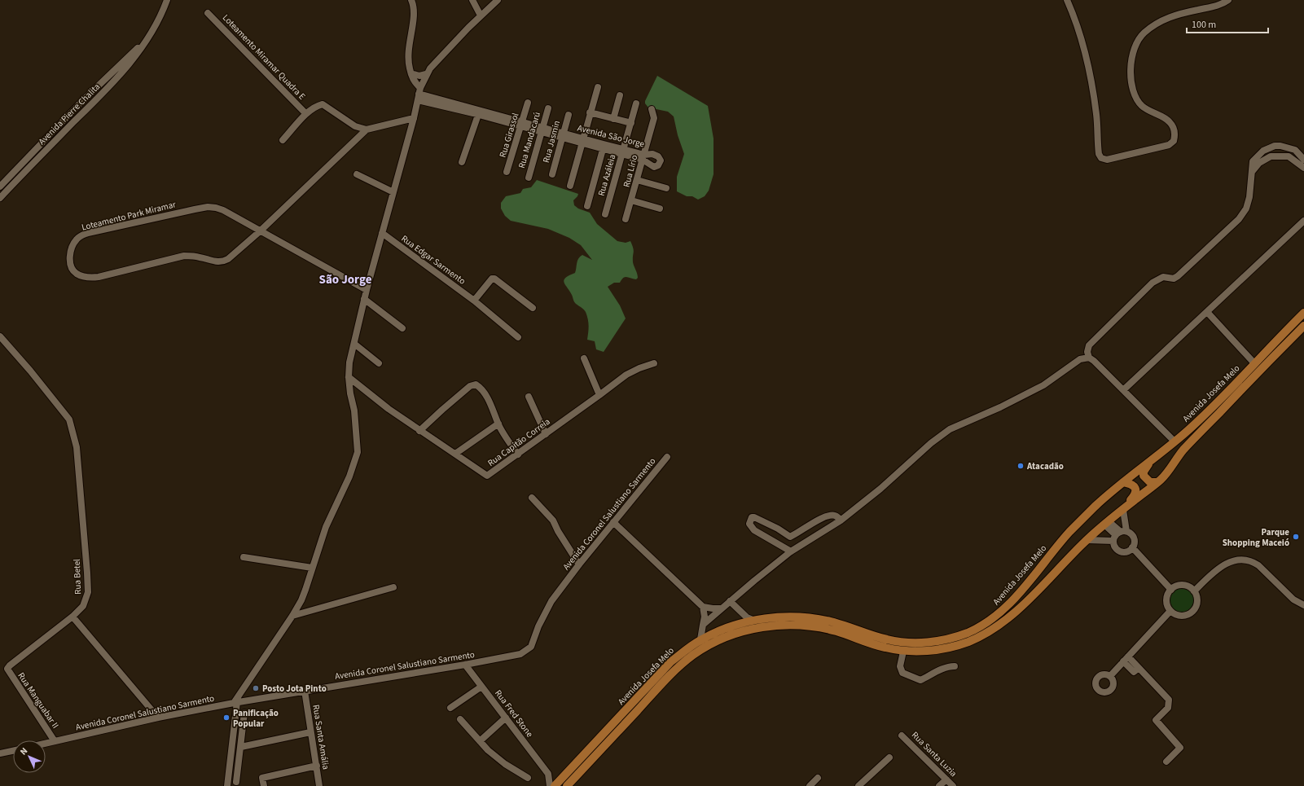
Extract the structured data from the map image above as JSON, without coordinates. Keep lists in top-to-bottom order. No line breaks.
{"streets":{"main road":["Avenida Josefa Melo"],"street":["Loteamento Miramar Quadra E","Avenida Pierre Chalita","Rua Girassol","Avenida São Jorge","Rua Mandacarú","Rua Jasmin","Rua Lírio","Rua Azáleia","Loteamento Park Miramar","Rua Edgar Sarmento","Rua Capitão Correia","Avenida Coronel Salustiano Sarmento","Rua Betel","Rua Manguabar II","Rua Fred Stone","Rua Santa Amália","Rua Santa Luzia"]},"crossings":[["Rua Girassol","Avenida São Jorge"],["Avenida São Jorge","Rua Mandacarú"],["Avenida São Jorge","Rua Jasmin"],["Avenida São Jorge","Rua Lírio"],["Avenida São Jorge","Rua Azáleia"],["Avenida Coronel Salustiano Sarmento","Rua Manguabar II"],["Avenida Coronel Salustiano Sarmento","Rua Fred Stone"],["Avenida Coronel Salustiano Sarmento","Rua Santa Amália"],["Rua Betel","Rua Manguabar II"]],"districts":["São Jorge"],"places":["Atacadão","Parque Shopping Maceió","Posto Jota Pinto","Panificação Popular"],"scale_bar":"100 m","north":"top left"}
